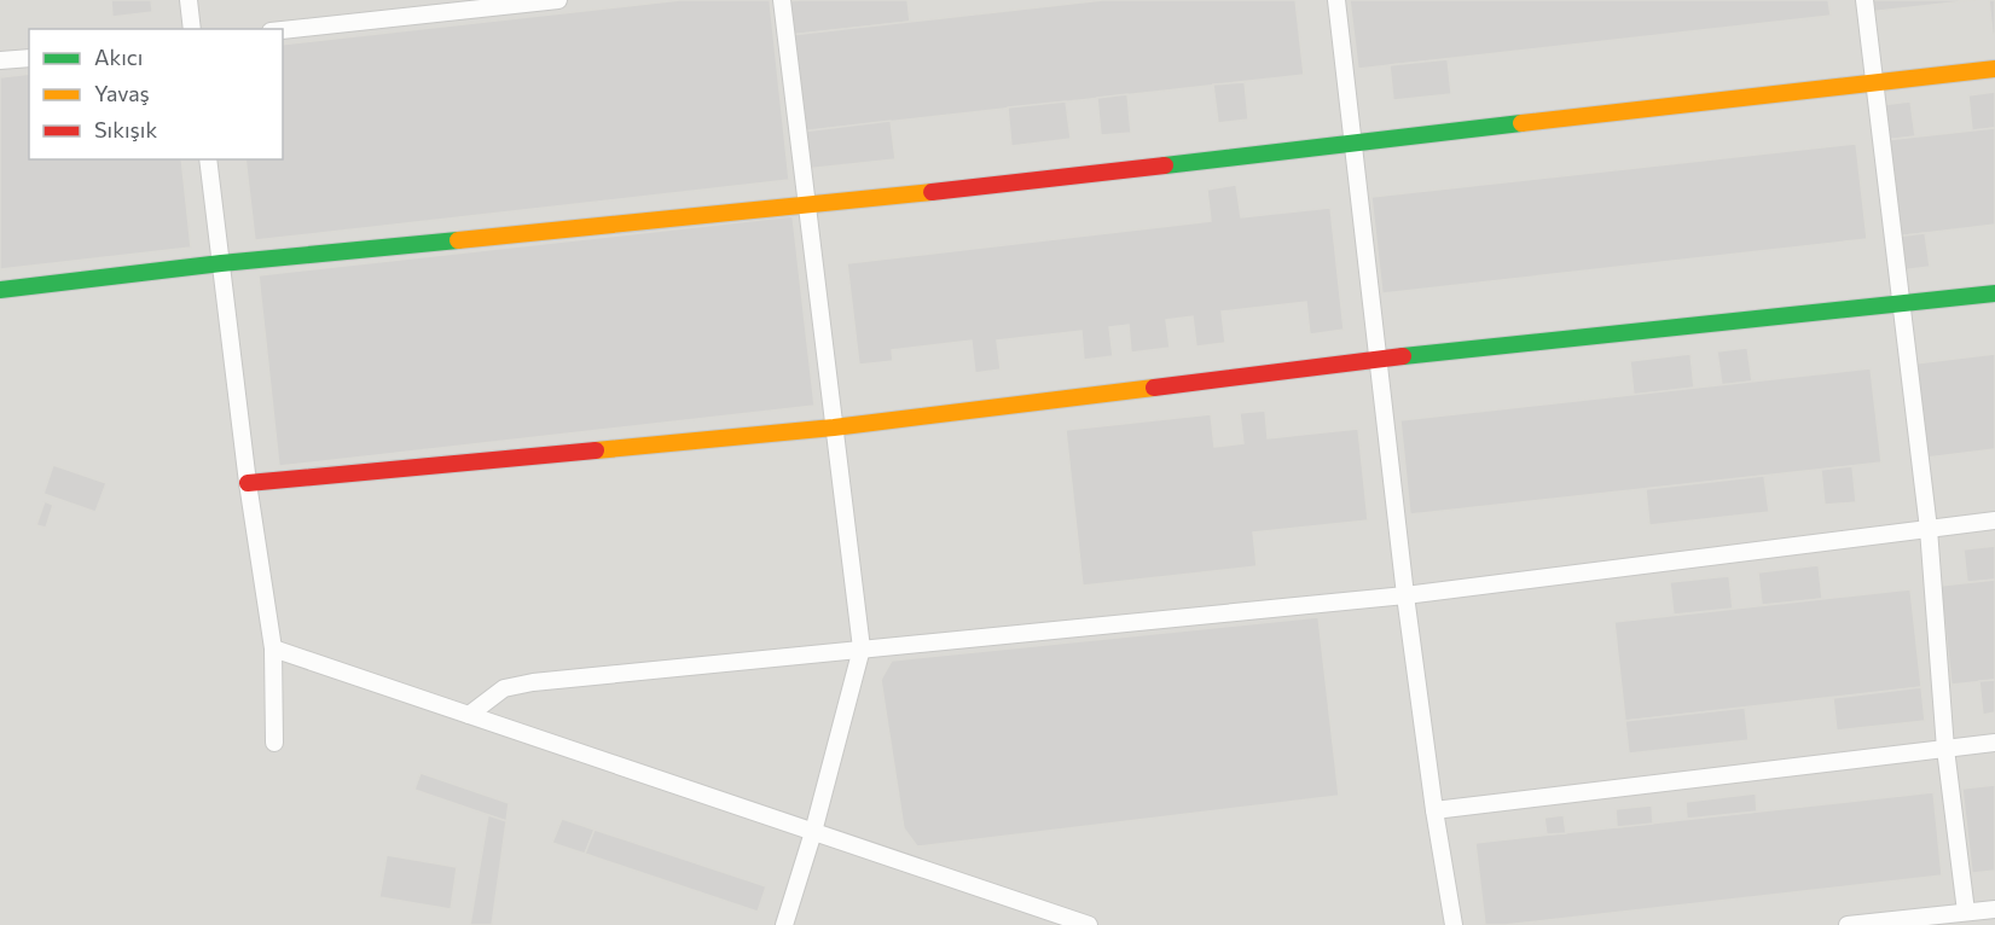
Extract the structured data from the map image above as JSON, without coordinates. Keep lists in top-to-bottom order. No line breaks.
{"legend":["Akıcı","Yavaş","Sıkışık"]}
